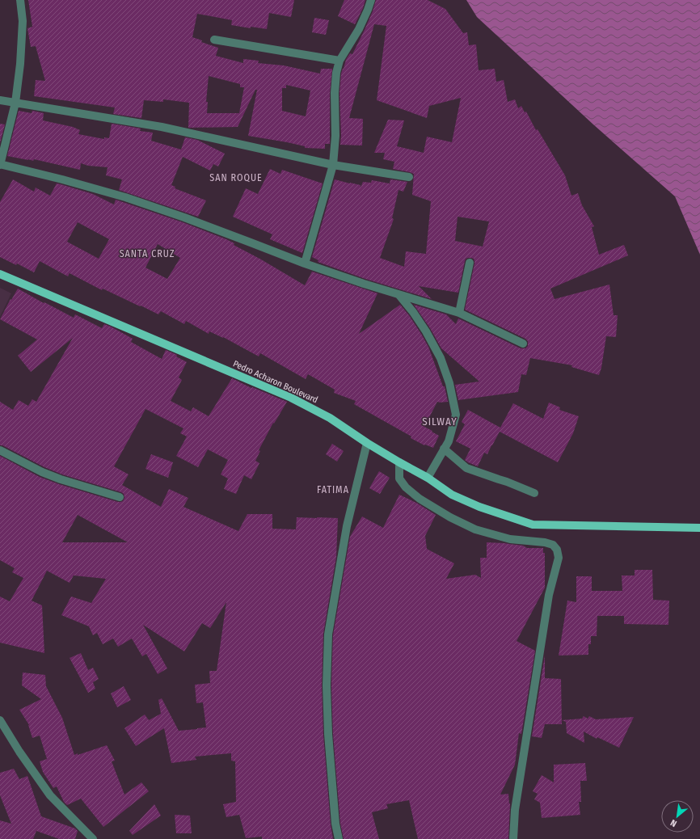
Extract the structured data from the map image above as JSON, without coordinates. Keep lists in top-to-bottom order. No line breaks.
{"streets":{"main road":["Pedro Acharon Boulevard"]},"districts":["SAN ROQUE","SANTA CRUZ","SILWAY","FATIMA"],"north":"bottom left"}
